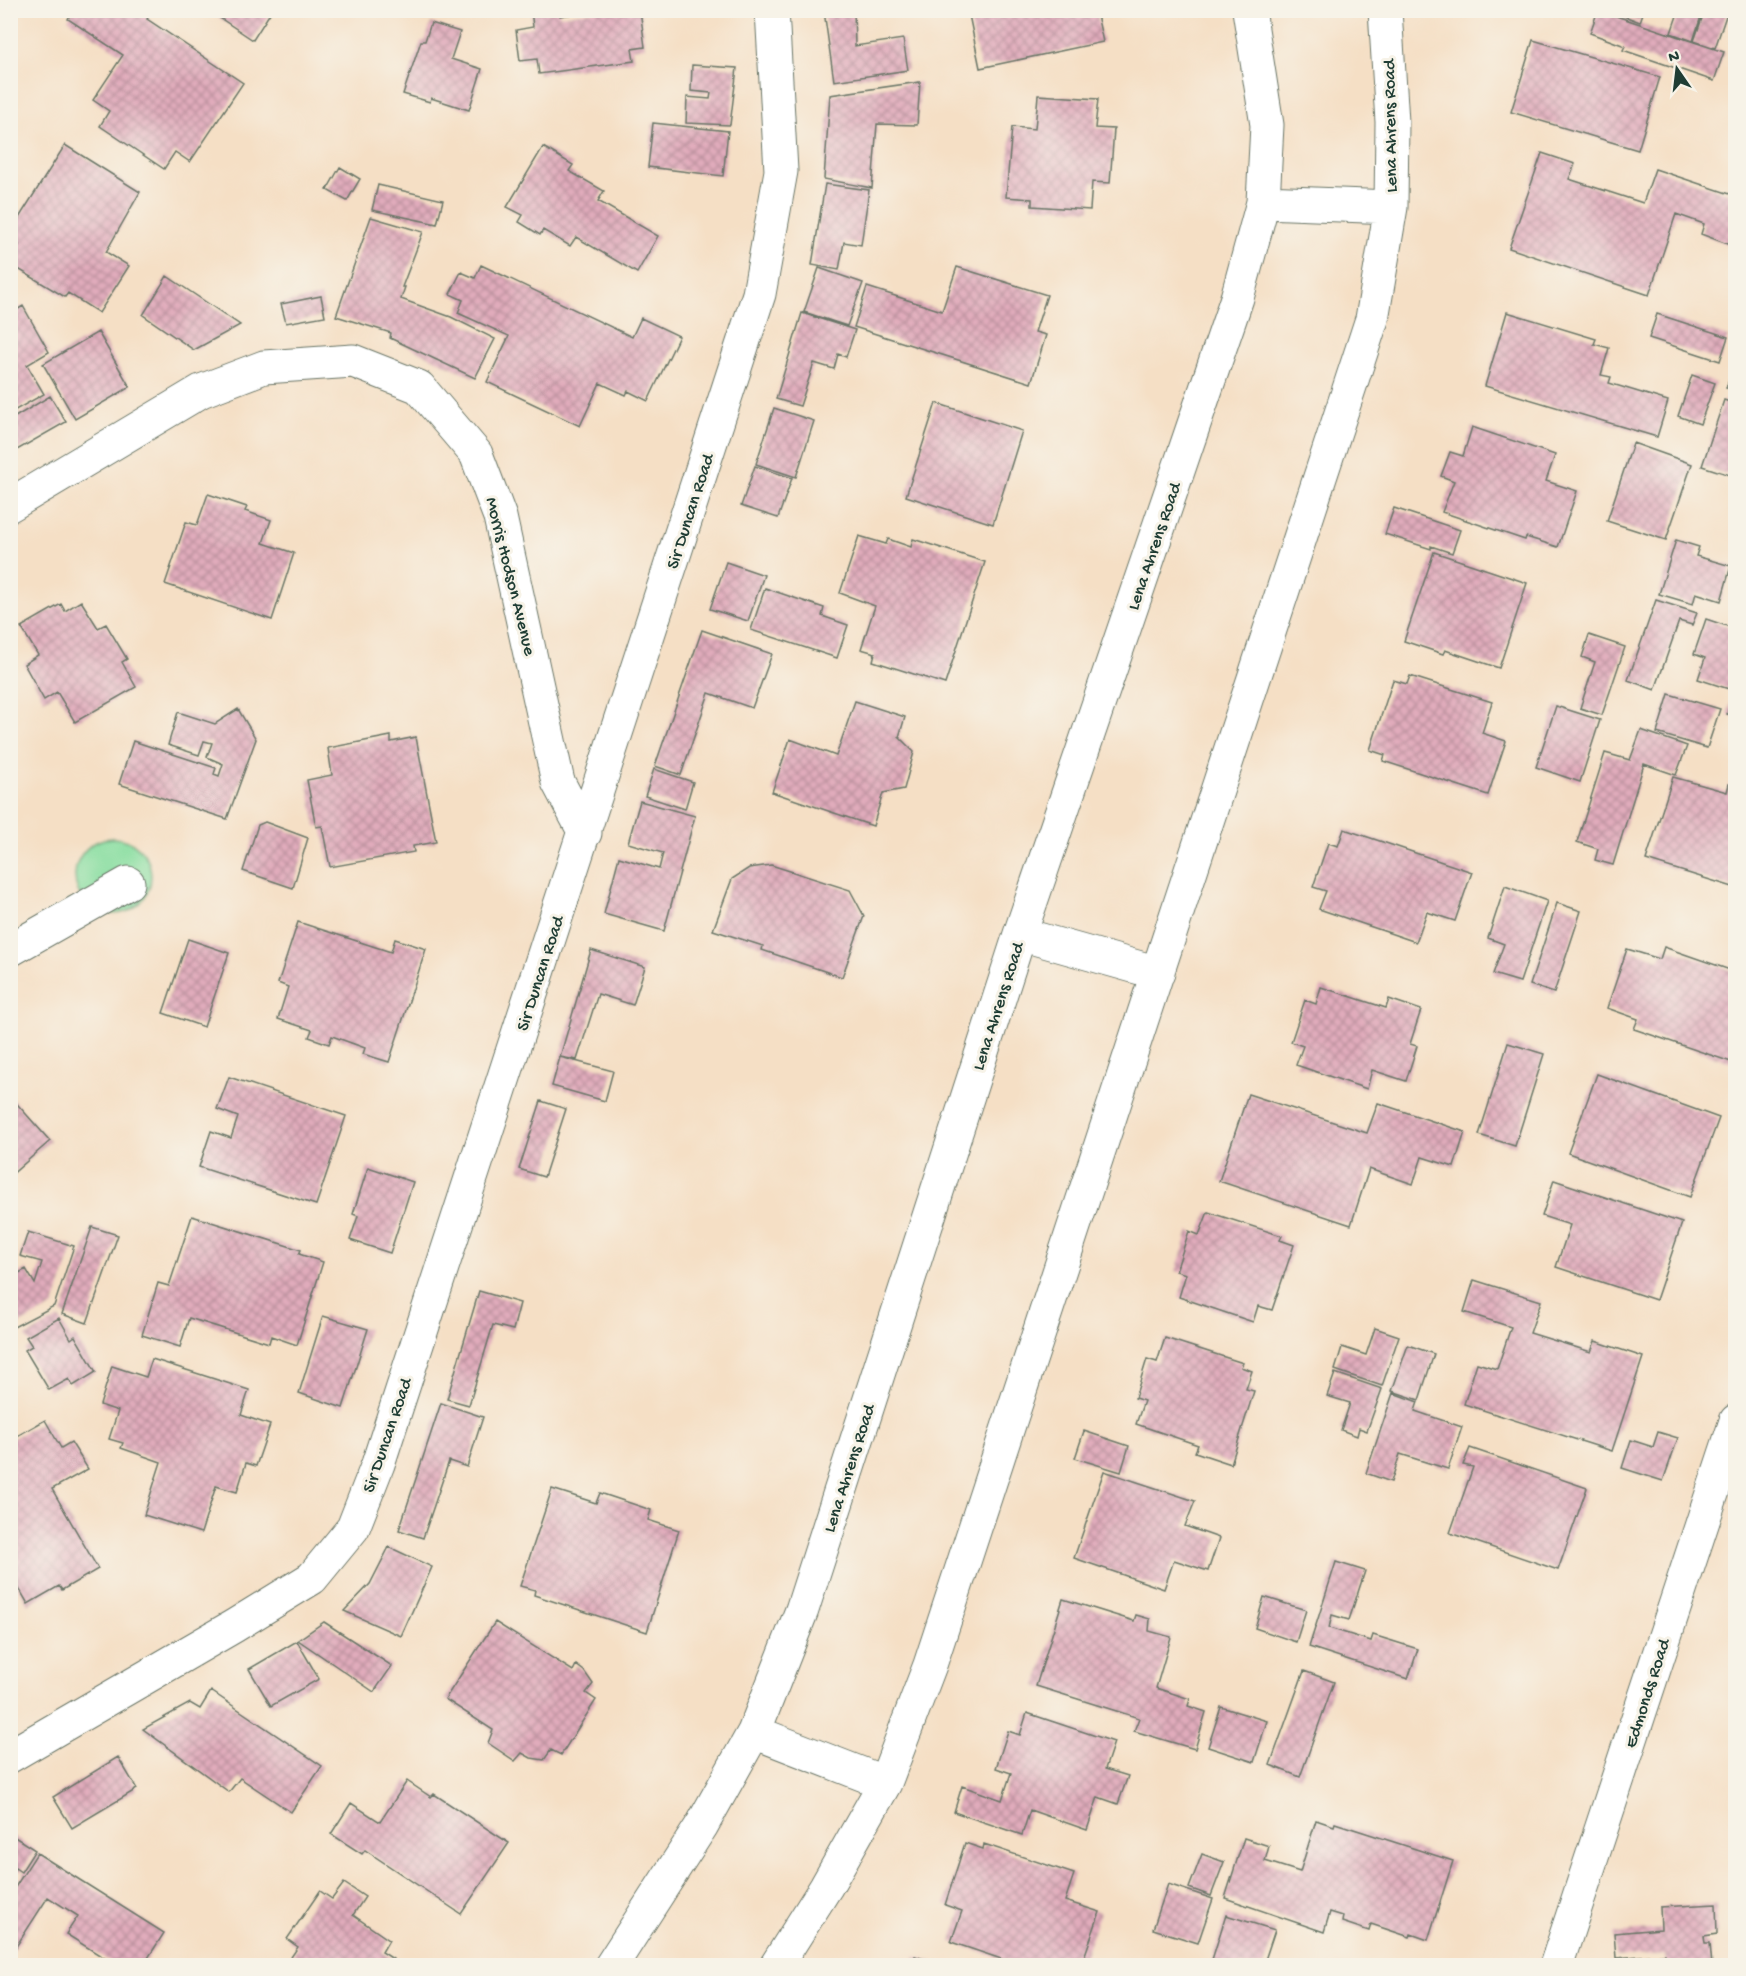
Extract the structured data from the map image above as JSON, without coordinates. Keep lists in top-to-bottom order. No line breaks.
{"streets":{"main road":["Lena Ahrens Road","Sir Duncan Road","Morris Hodson Avenue","Edmonds Road"]},"crossings":[["Sir Duncan Road","Morris Hodson Avenue"]],"north":"top"}
